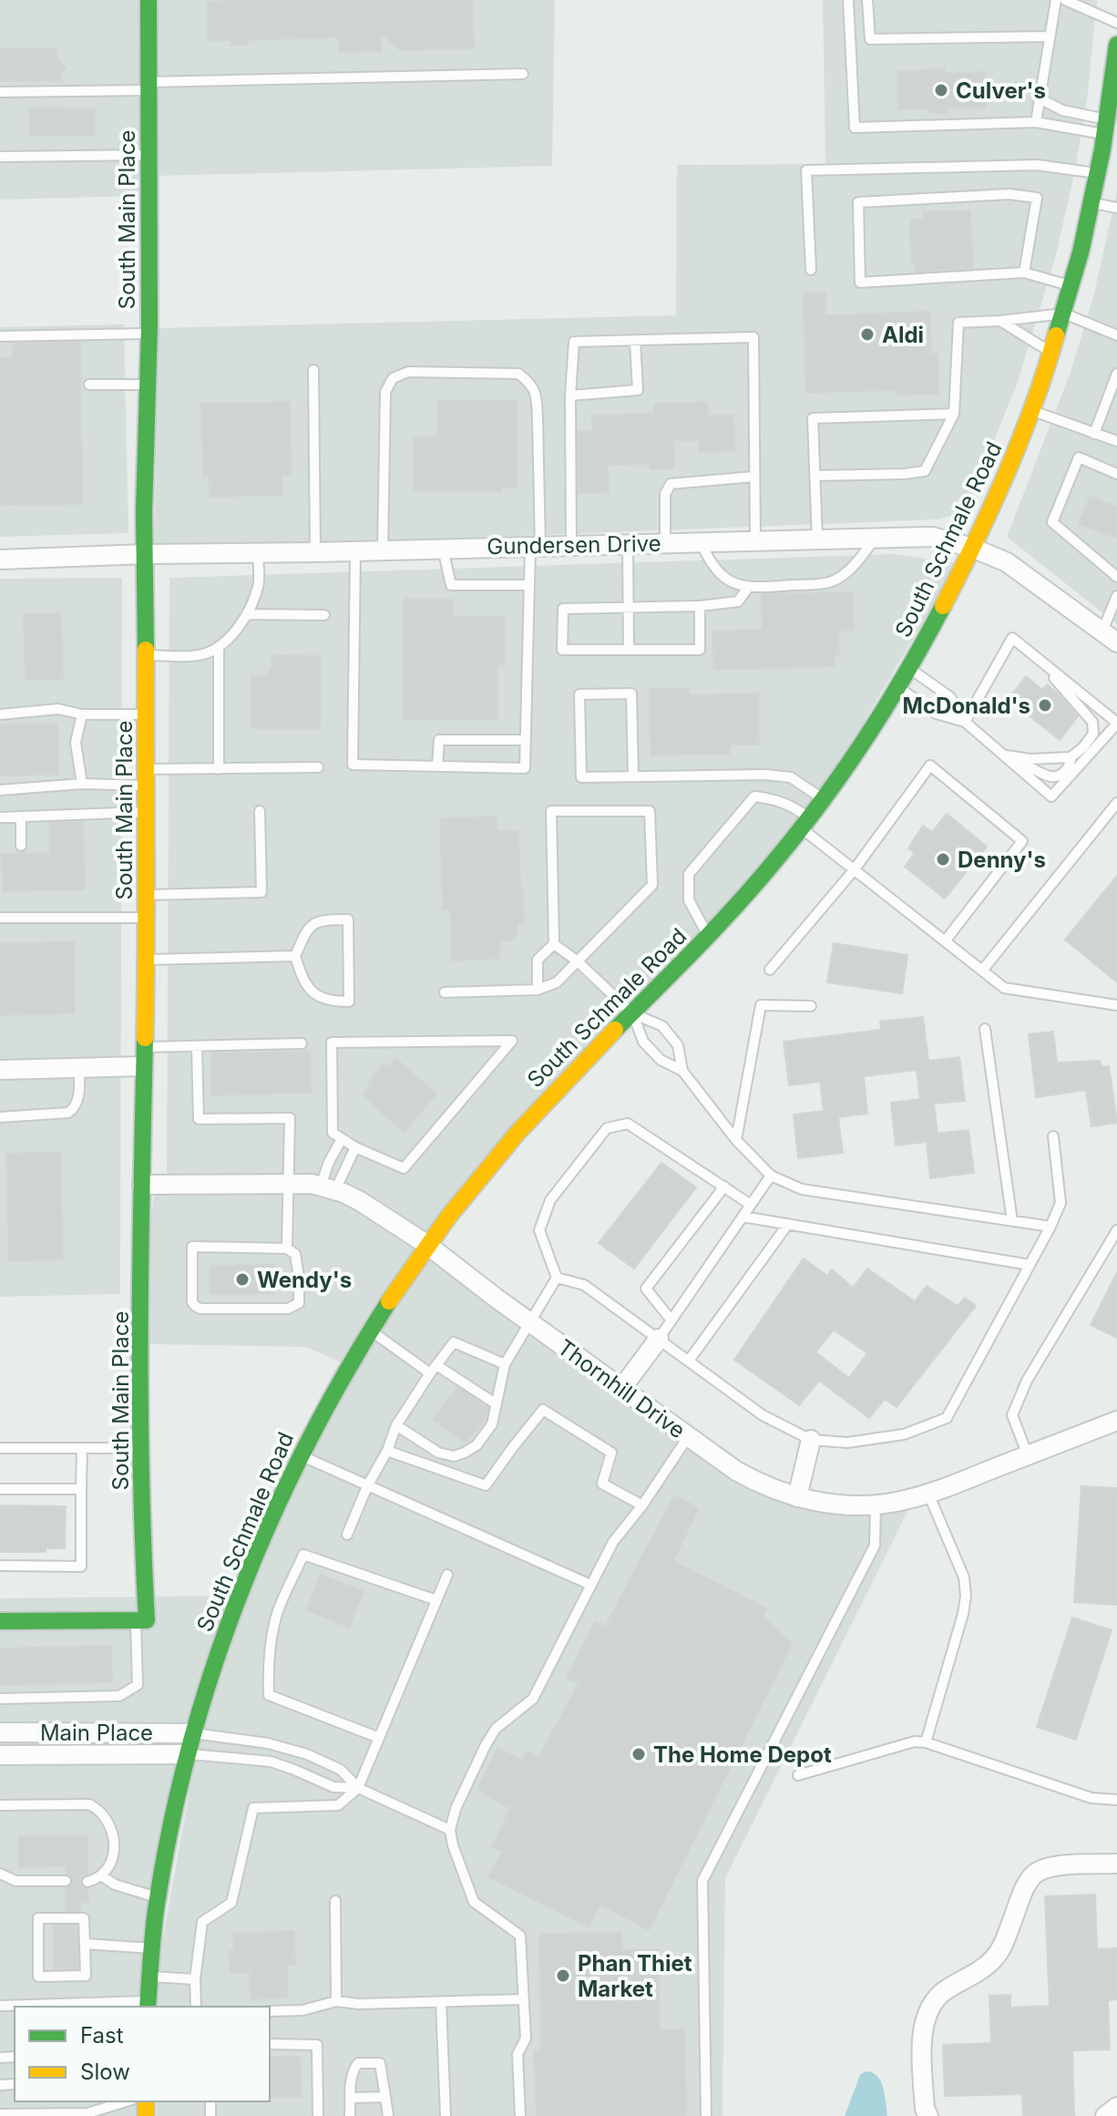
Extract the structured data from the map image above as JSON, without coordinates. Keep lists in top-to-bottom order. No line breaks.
{"streets":{"main road":["South Main Place","South Schmale Road"],"street":["Gundersen Drive","Thornhill Drive","Main Place"]},"crossings":[["South Main Place","Gundersen Drive"],["South Main Place","Thornhill Drive"],["South Schmale Road","Gundersen Drive"],["South Schmale Road","Thornhill Drive"],["South Schmale Road","Main Place"]],"places":["Culver's","Aldi","McDonald's","Denny's","Wendy's","The Home Depot","Phan Thiet Market"],"legend":["Fast","Slow"]}
